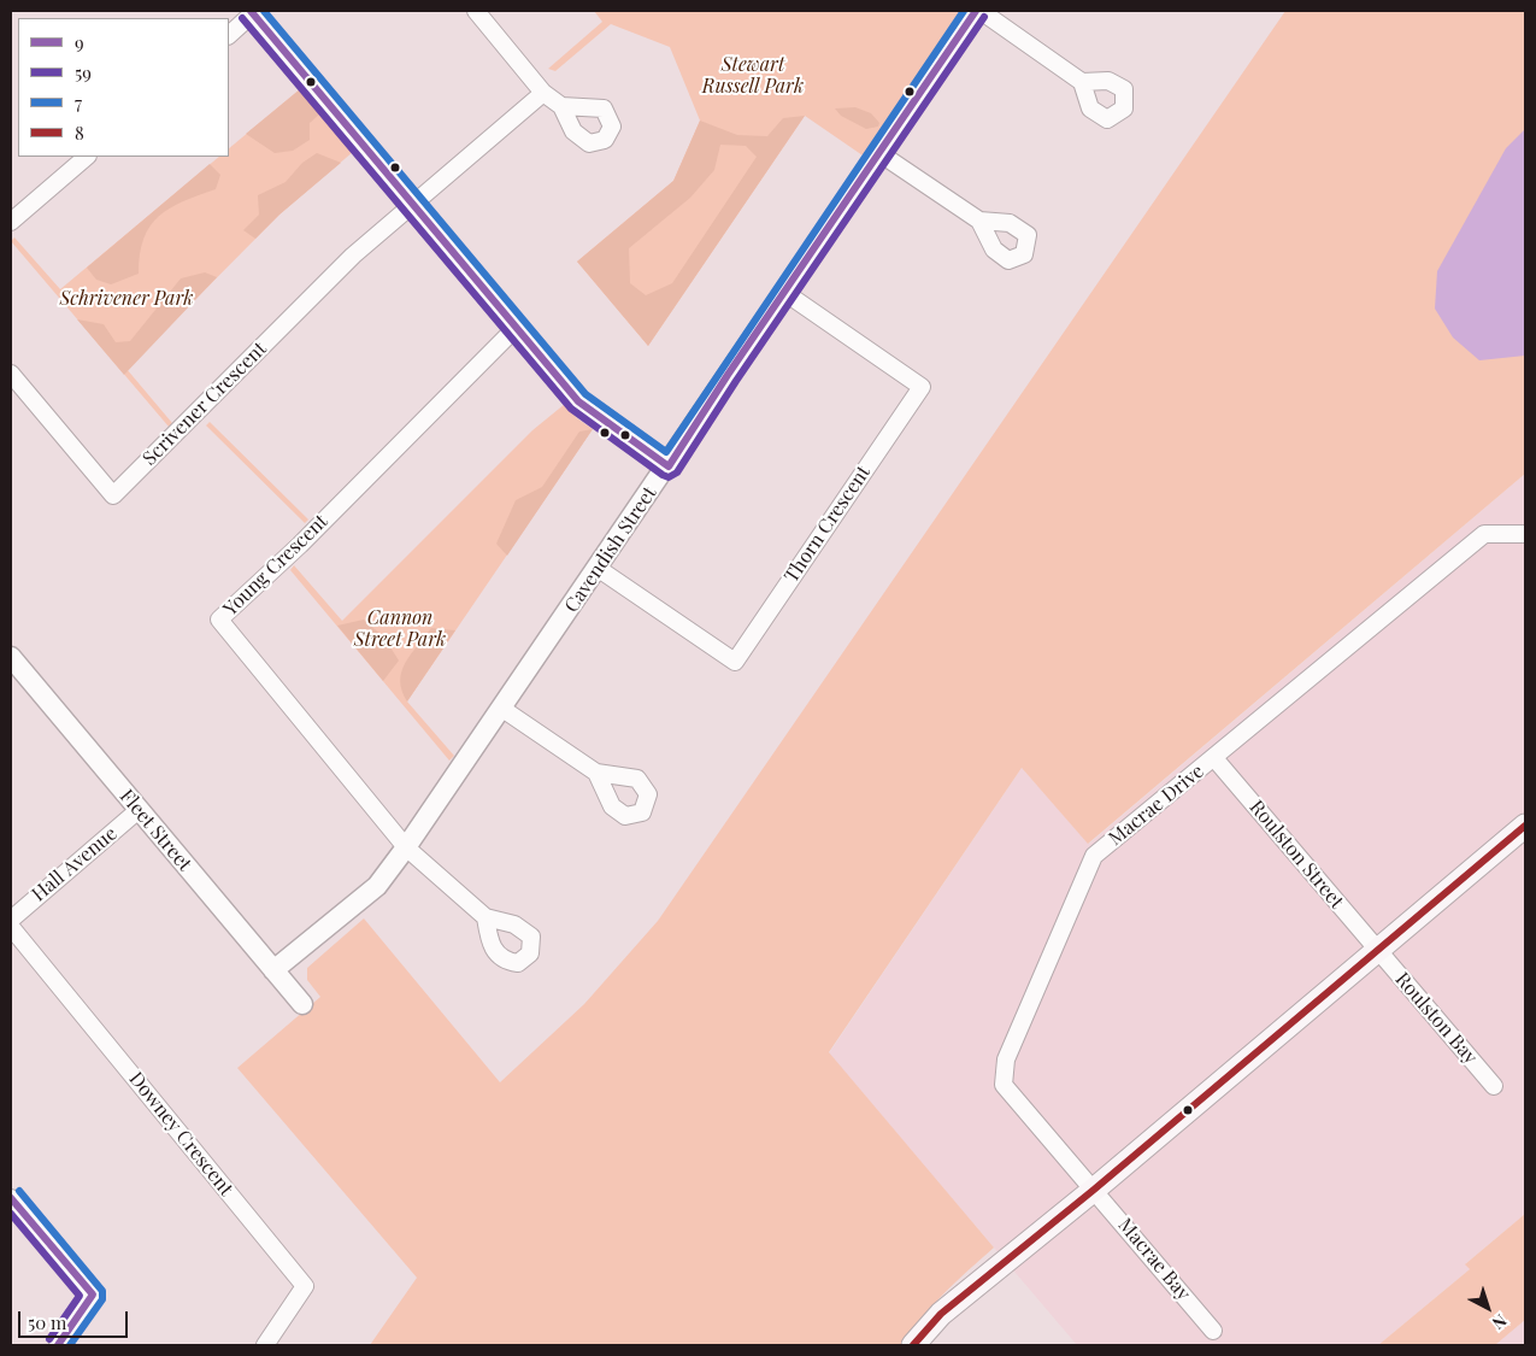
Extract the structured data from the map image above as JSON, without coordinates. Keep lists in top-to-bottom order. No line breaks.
{"streets":{"street":["Scrivener Crescent","Thorn Crescent","Cavendish Street","Young Crescent","Macrae Drive","Fleet Street","Roulston Street","Hall Avenue","Roulston Bay","Downey Crescent","Macrae Bay"]},"crossings":[["Thorn Crescent","Cavendish Street"],["Cavendish Street","Young Crescent"],["Cavendish Street","Fleet Street"],["Macrae Drive","Roulston Street"],["Macrae Drive","Macrae Bay"],["Fleet Street","Hall Avenue"],["Roulston Street","Roulston Bay"]],"parks":["Stewart Russell Park","Schrivener Park","Cannon Street Park"],"lines":["transit line 9","transit line 7","transit line 59","transit line 8"],"legend":["9","59","7","8"],"scale_bar":"50 m","north":"bottom right"}
